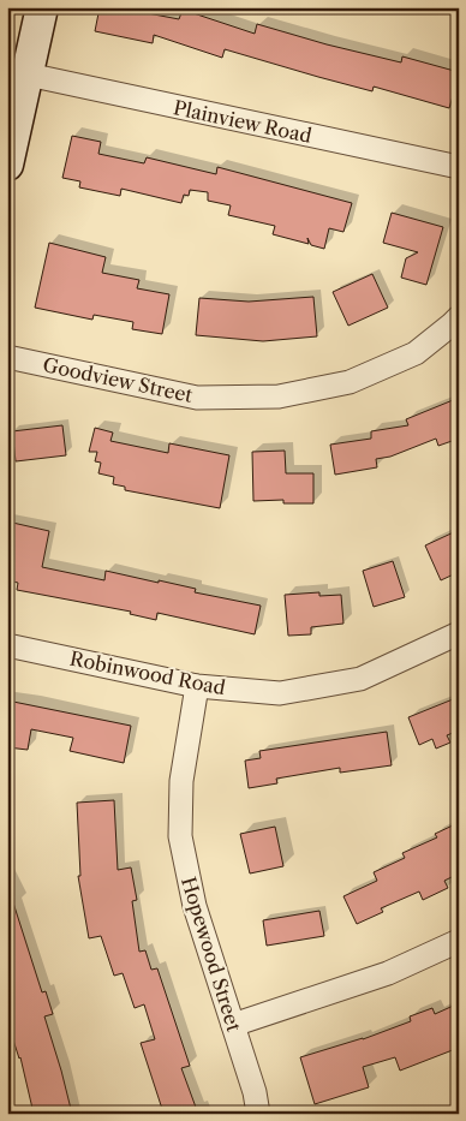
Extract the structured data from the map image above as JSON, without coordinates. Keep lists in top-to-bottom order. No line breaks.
{"streets":{"street":["Plainview Road","Goodview Street","Robinwood Road","Hopewood Street"]},"crossings":[["Robinwood Road","Hopewood Street"]]}
